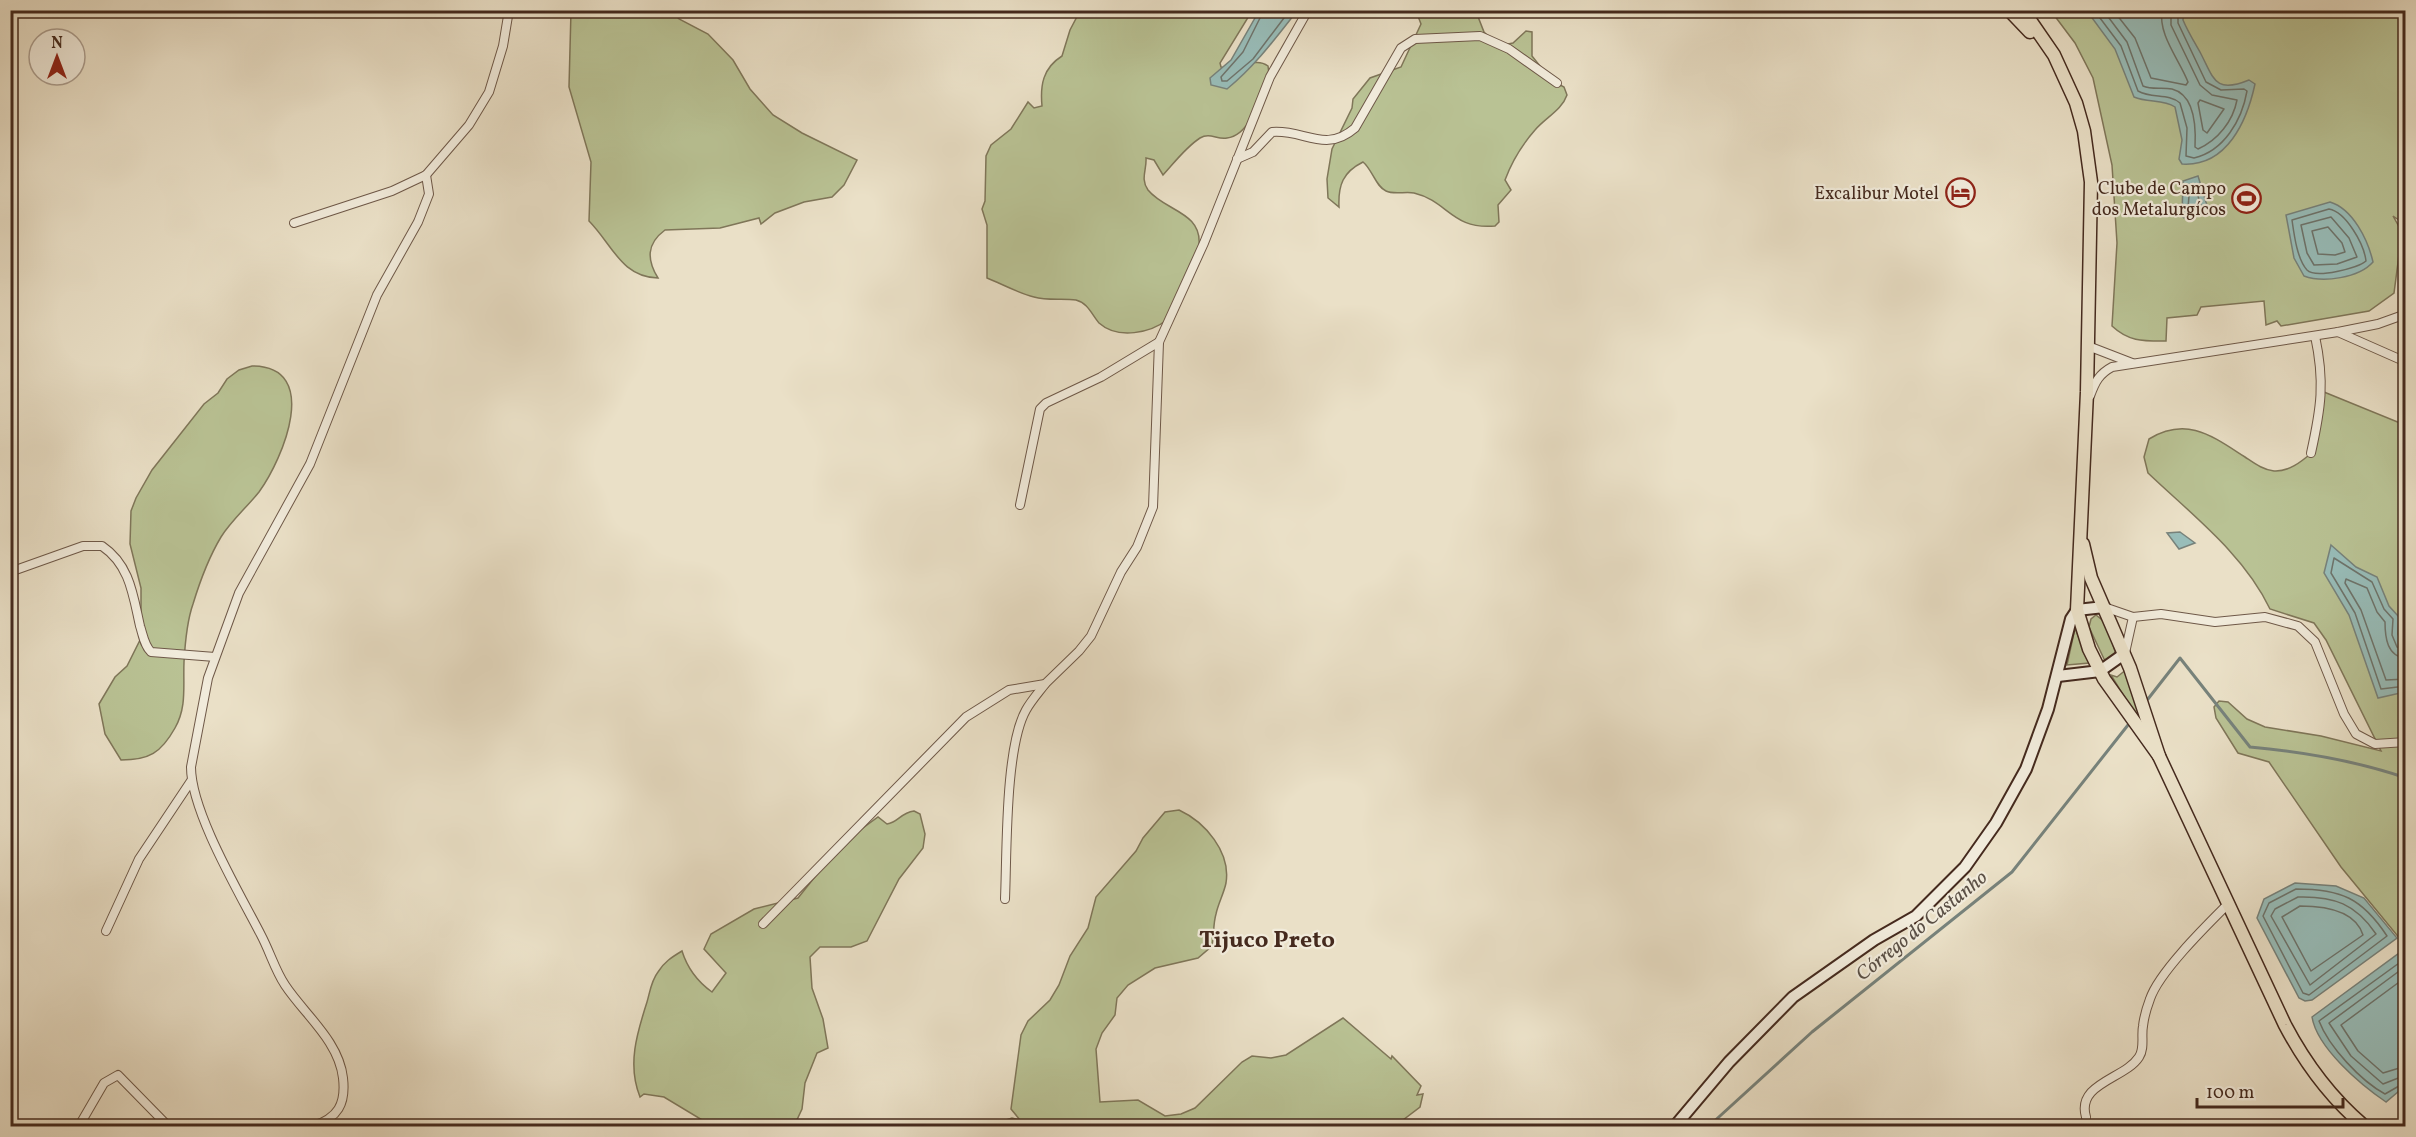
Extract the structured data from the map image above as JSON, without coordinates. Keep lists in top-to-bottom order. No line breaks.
{"districts":["Tijuco Preto"],"water":["Córrego do Castanho"],"places":{"hotel":["Excalibur Motel"],"sports":["Clube de Campo dos Metalurgícos"]},"scale_bar":"100 m","north":"top"}
